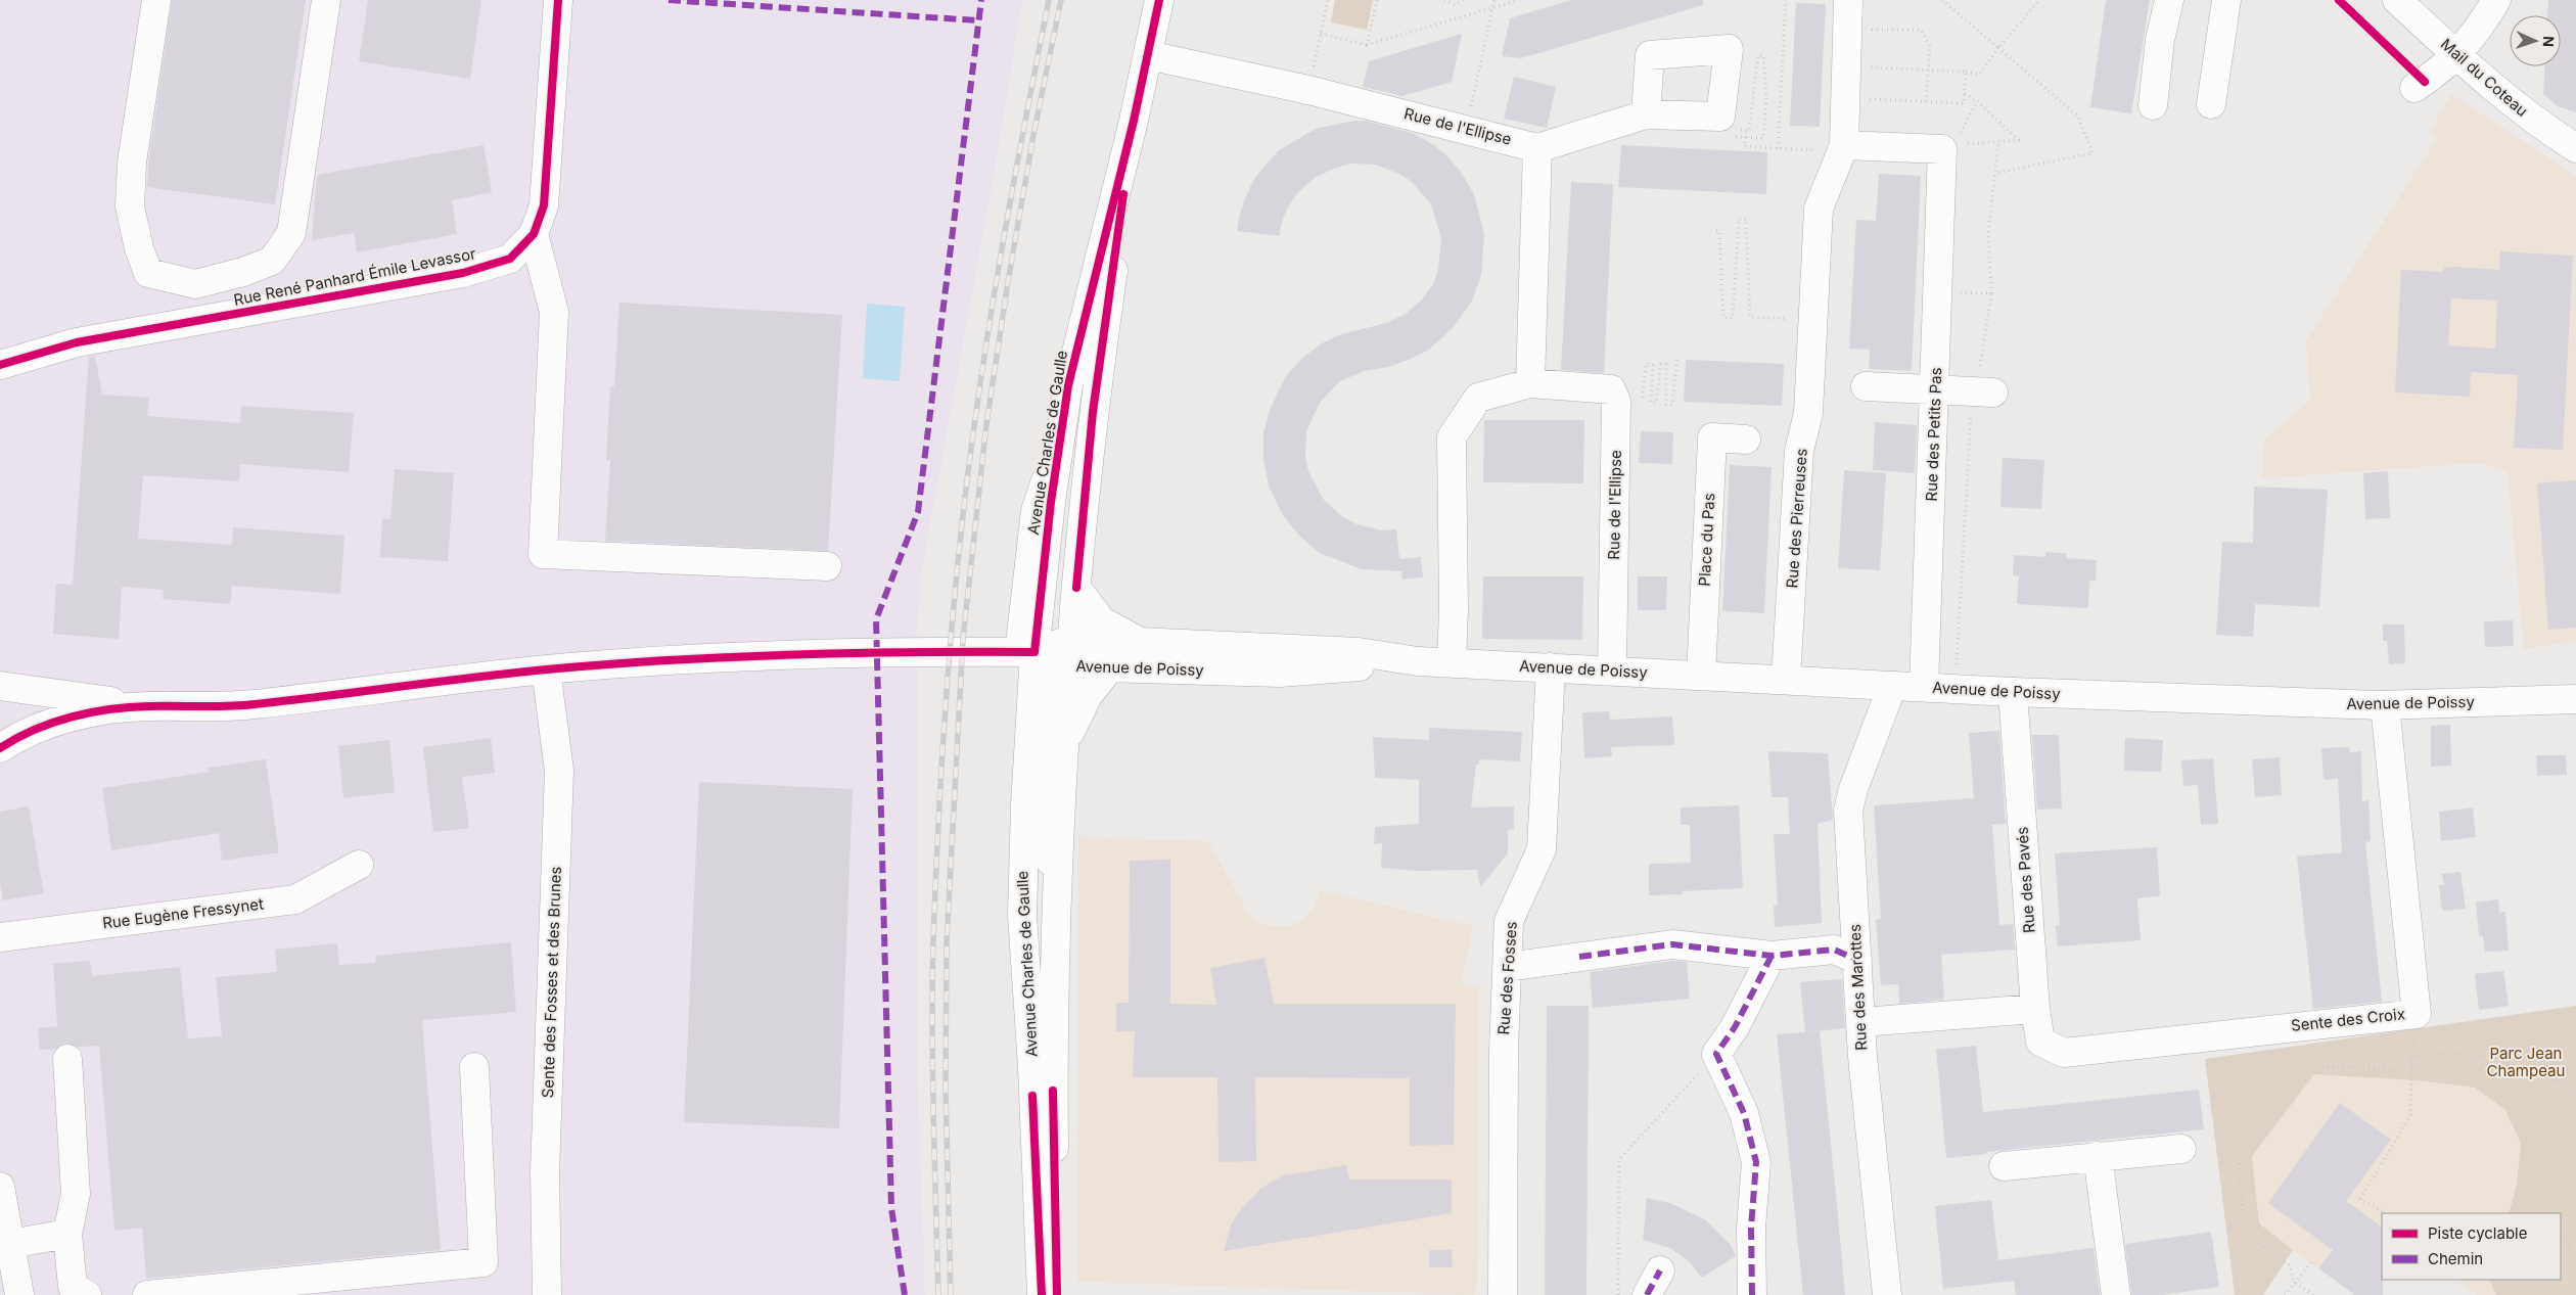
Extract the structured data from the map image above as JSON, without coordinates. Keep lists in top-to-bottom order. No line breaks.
{"streets":{"street":["Mail du Coteau","Rue de l'Ellipse","Rue René Panhard Émile Levassor","Rue des Petits Pas","Avenue Charles de Gaulle","Rue des Pierreuses","Place du Pas","Avenue de Poissy","Rue des Pavés","Rue Eugène Fressynet","Rue des Fosses","Sente des Fosses et des Brunes","Rue des Marottes","Sente des Croix"]},"crossings":[["Rue de l'Ellipse","Avenue Charles de Gaulle"],["Rue de l'Ellipse","Avenue de Poissy"],["Rue des Petits Pas","Rue des Pierreuses"],["Rue des Petits Pas","Avenue de Poissy"],["Avenue Charles de Gaulle","Avenue de Poissy"],["Rue des Pierreuses","Avenue de Poissy"],["Place du Pas","Avenue de Poissy"],["Avenue de Poissy","Rue des Pavés"],["Avenue de Poissy","Rue des Fosses"],["Avenue de Poissy","Rue des Marottes"],["Avenue de Poissy","Sente des Croix"],["Rue des Pavés","Sente des Croix"]],"parks":["Parc Jean Champeau"],"legend":["Piste cyclable","Chemin"],"north":"right"}
